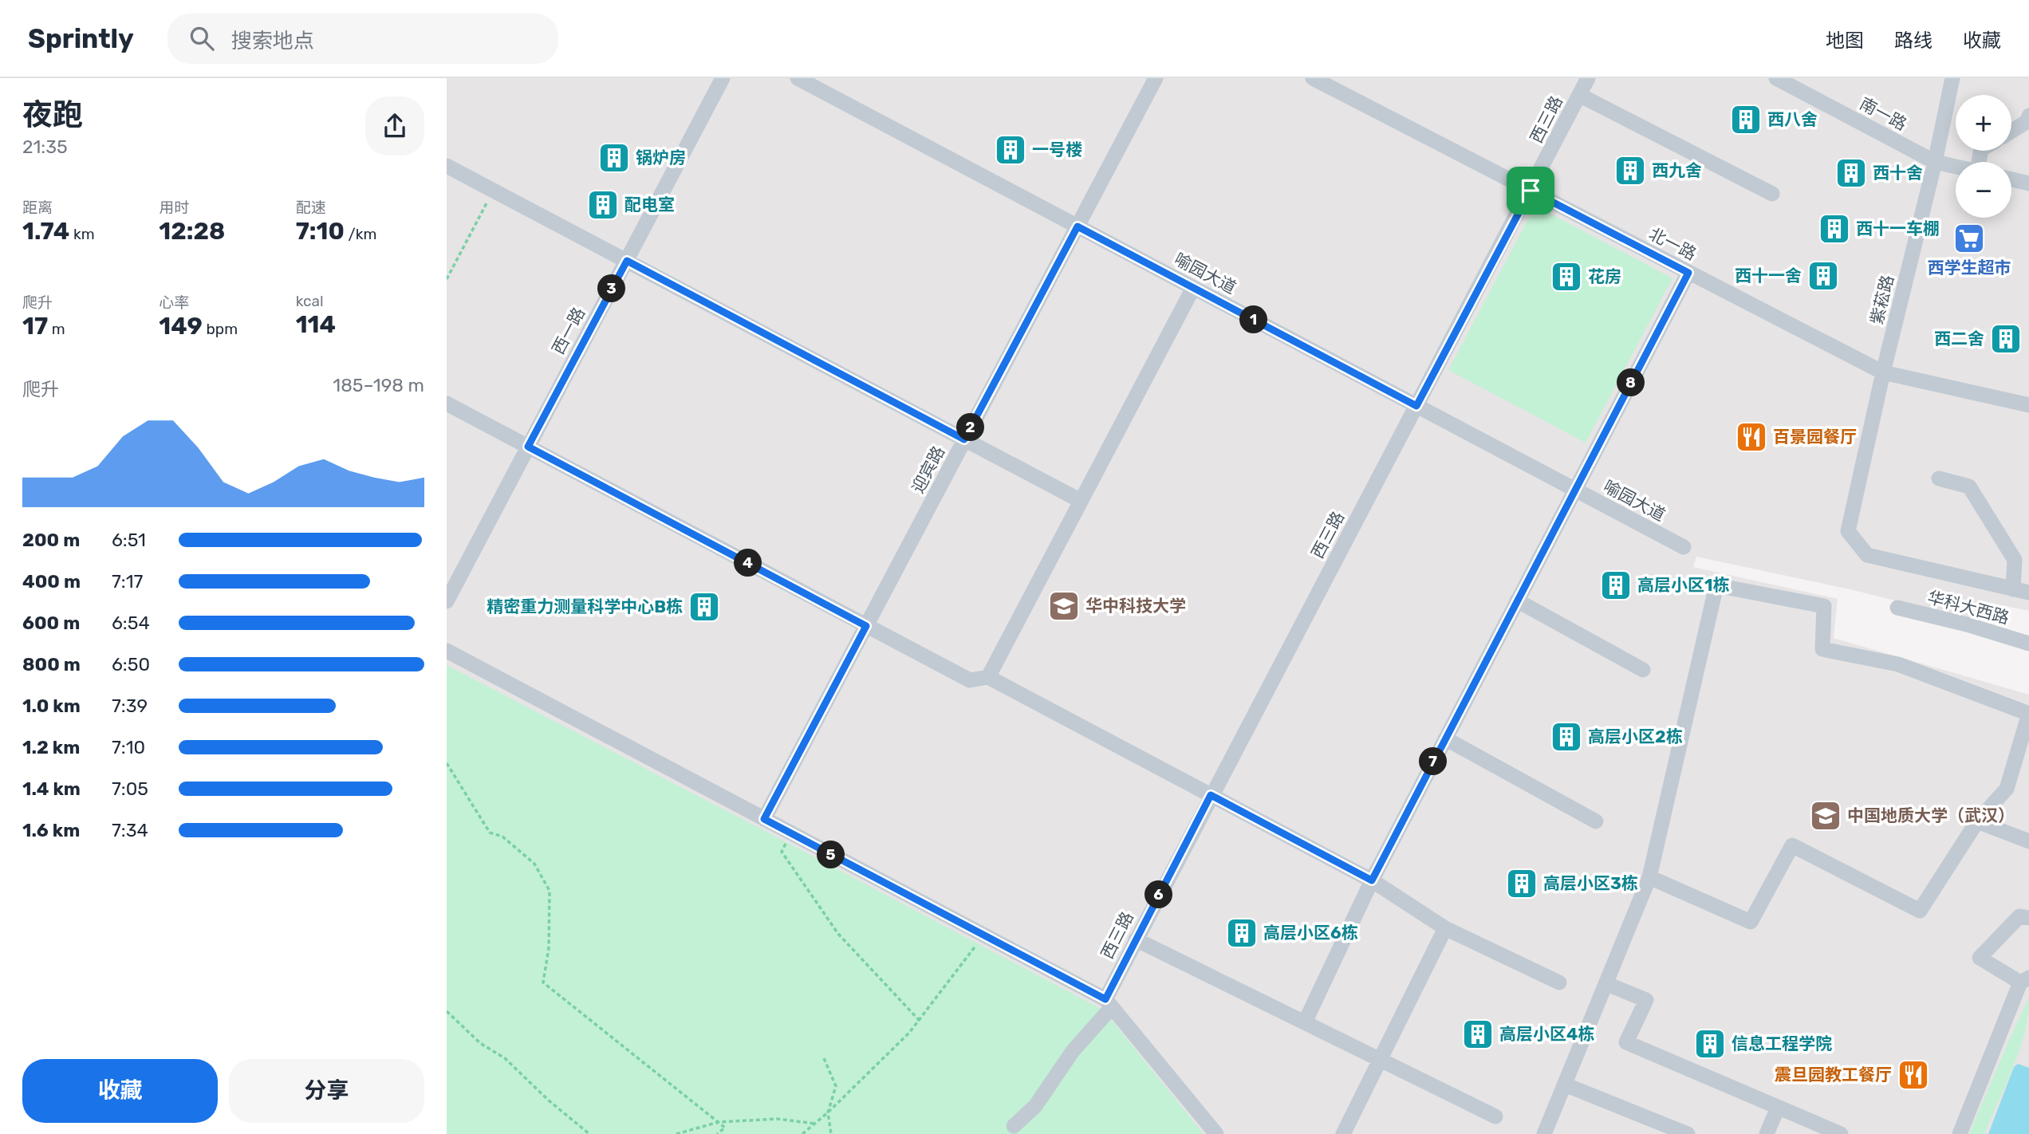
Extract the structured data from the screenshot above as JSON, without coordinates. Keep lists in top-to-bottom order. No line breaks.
{"streets":{"street":["南一路","西三路","北一路","喻园大道","紫菘路","西一路","迎宾路","华科大西路"]},"crossings":[["南一路","紫菘路"],["西三路","北一路"],["西三路","喻园大道"],["北一路","紫菘路"],["喻园大道","迎宾路"]],"places":{"building":["西八舍","一号楼","锅炉房","西九舍","西十舍","配电室","西十一车棚","西十一舍","花房","西二舍","高层小区1栋","精密重力测量科学中心B栋","高层小区2栋","高层小区3栋","高层小区6栋","高层小区4栋","信息工程学院"],"supermarket":["西学生超市"],"restaurant":["百景园餐厅","震旦园教工餐厅"],"school or university":["华中科技大学","中国地质大学（武汉）"]},"page":{"header":"Sprintly","search":"搜索地点","nav":["地图","路线","收藏"],"heading":["夜跑","21:35"],"map_buttons":["+","−"],"stats":[["距离","1.74 km"],["用时","12:28"],["配速","7:10 /km"],["爬升","17 m"],["心率","149 bpm"],["kcal","114"]],"pins":["3","1","8","2","4","7","5","6"],"chart":["爬升","185–198 m"],"list":[{"name":"200 m","note":"6:51"},{"name":"400 m","note":"7:17"},{"name":"600 m","note":"6:54"},{"name":"800 m","note":"6:50"},{"name":"1.0 km","note":"7:39"},{"name":"1.2 km","note":"7:10"},{"name":"1.4 km","note":"7:05"},{"name":"1.6 km","note":"7:34"}],"buttons":["收藏","分享"]}}
